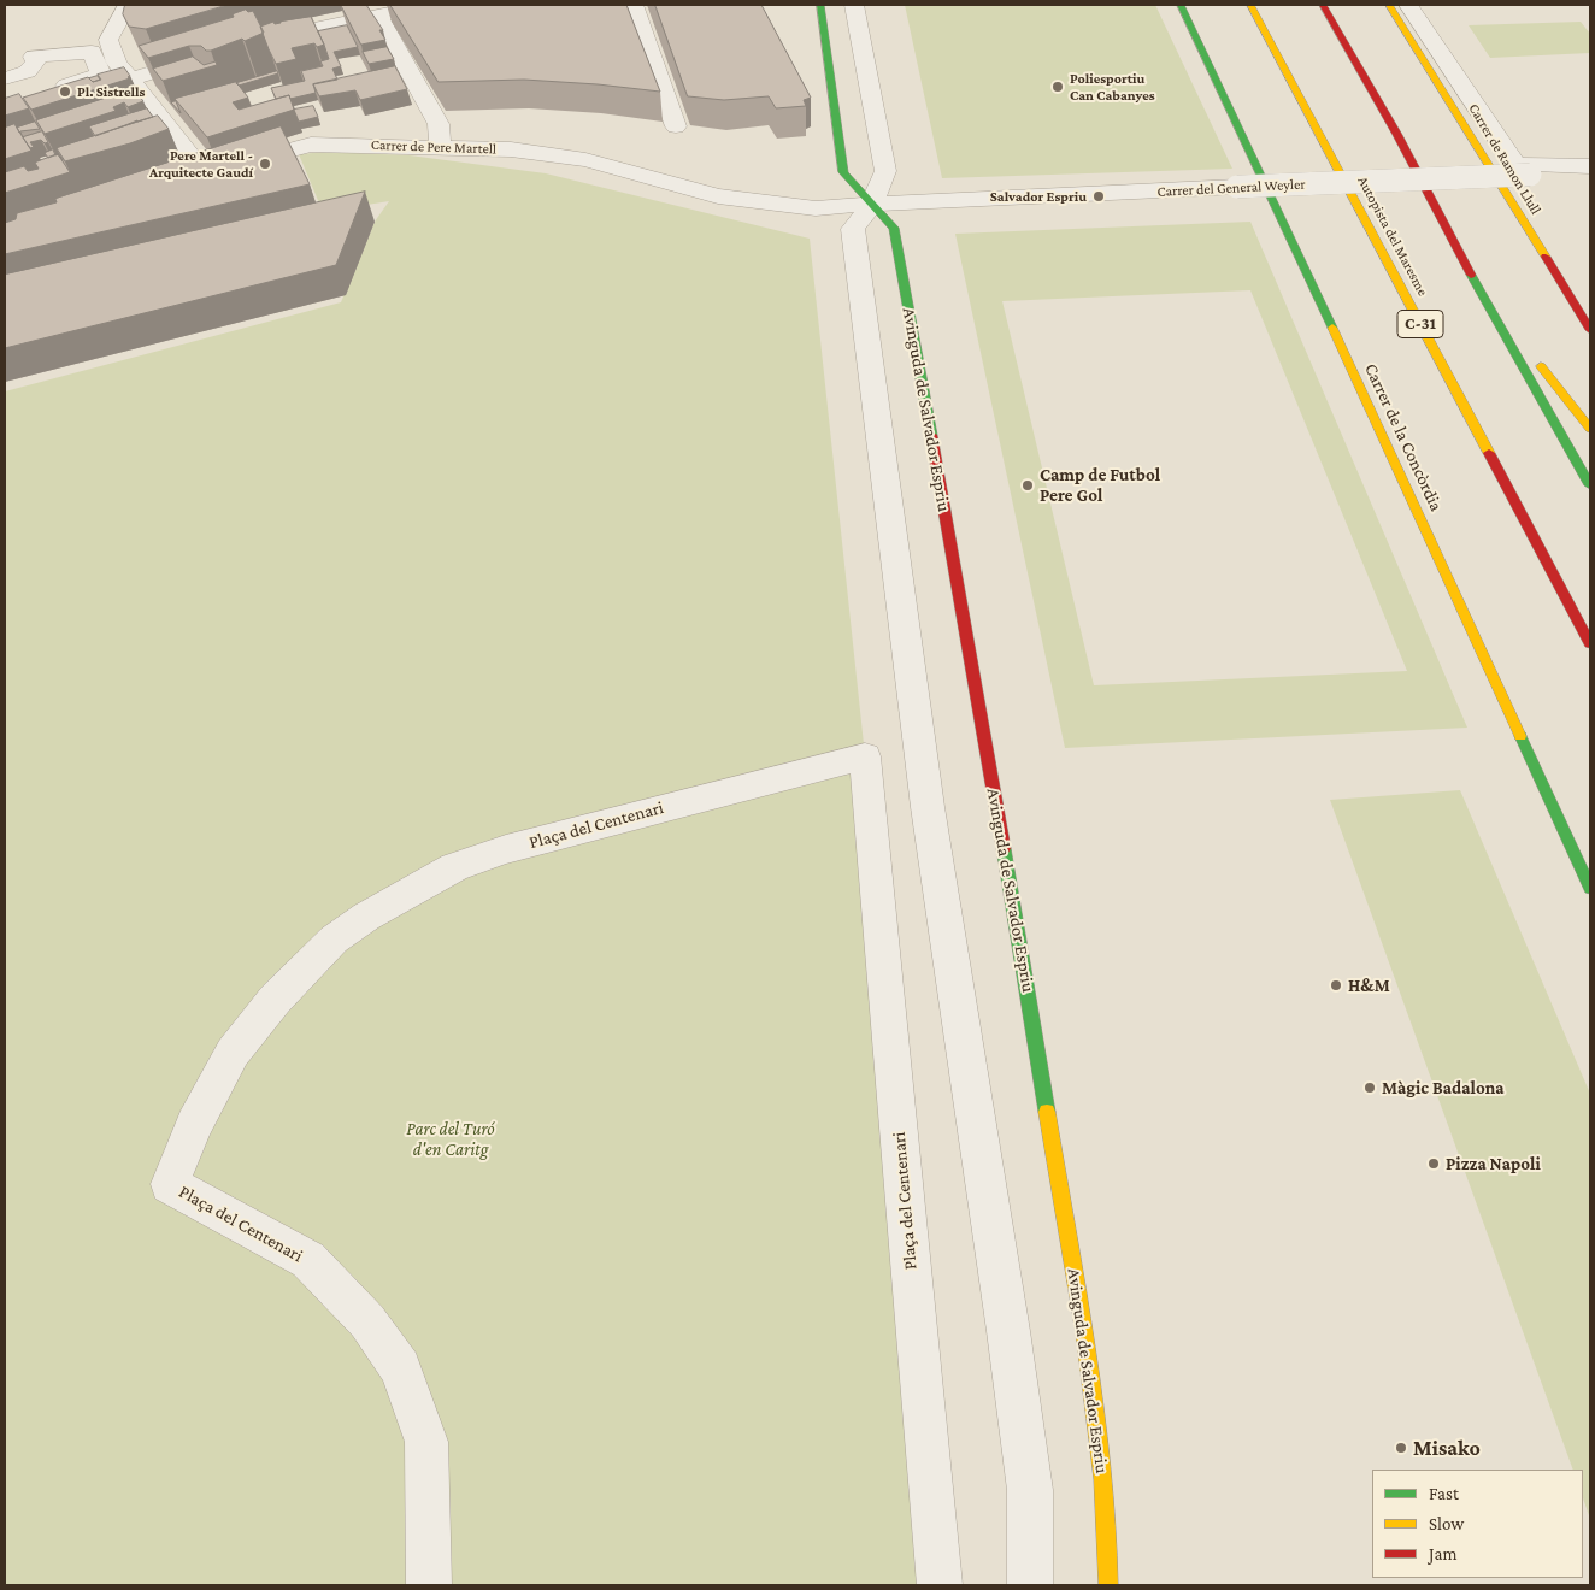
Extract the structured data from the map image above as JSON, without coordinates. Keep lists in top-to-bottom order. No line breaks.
{"streets":{"main road":["Carrer de Ramon Llull","Autopista del Maresme","C-31","Avinguda de Salvador Espriu","Carrer de la Concòrdia"],"street":["Carrer de Pere Martell","Carrer del General Weyler","Plaça del Centenari"]},"crossings":[["Carrer de Pere Martell","Carrer del General Weyler"],["Carrer de Pere Martell","Avinguda de Salvador Espriu"],["Carrer del General Weyler","Avinguda de Salvador Espriu"]],"parks":["Parc del Turó d'en Caritg"],"places":["Poliesportiu Can Cabanyes","Pl. Sistrells","Pere Martell - Arquitecte Gaudí","Salvador Espriu","Camp de Futbol Pere Gol","H&M","Màgic Badalona","Pizza Napoli","Misako"],"legend":["Fast","Slow","Jam"]}
